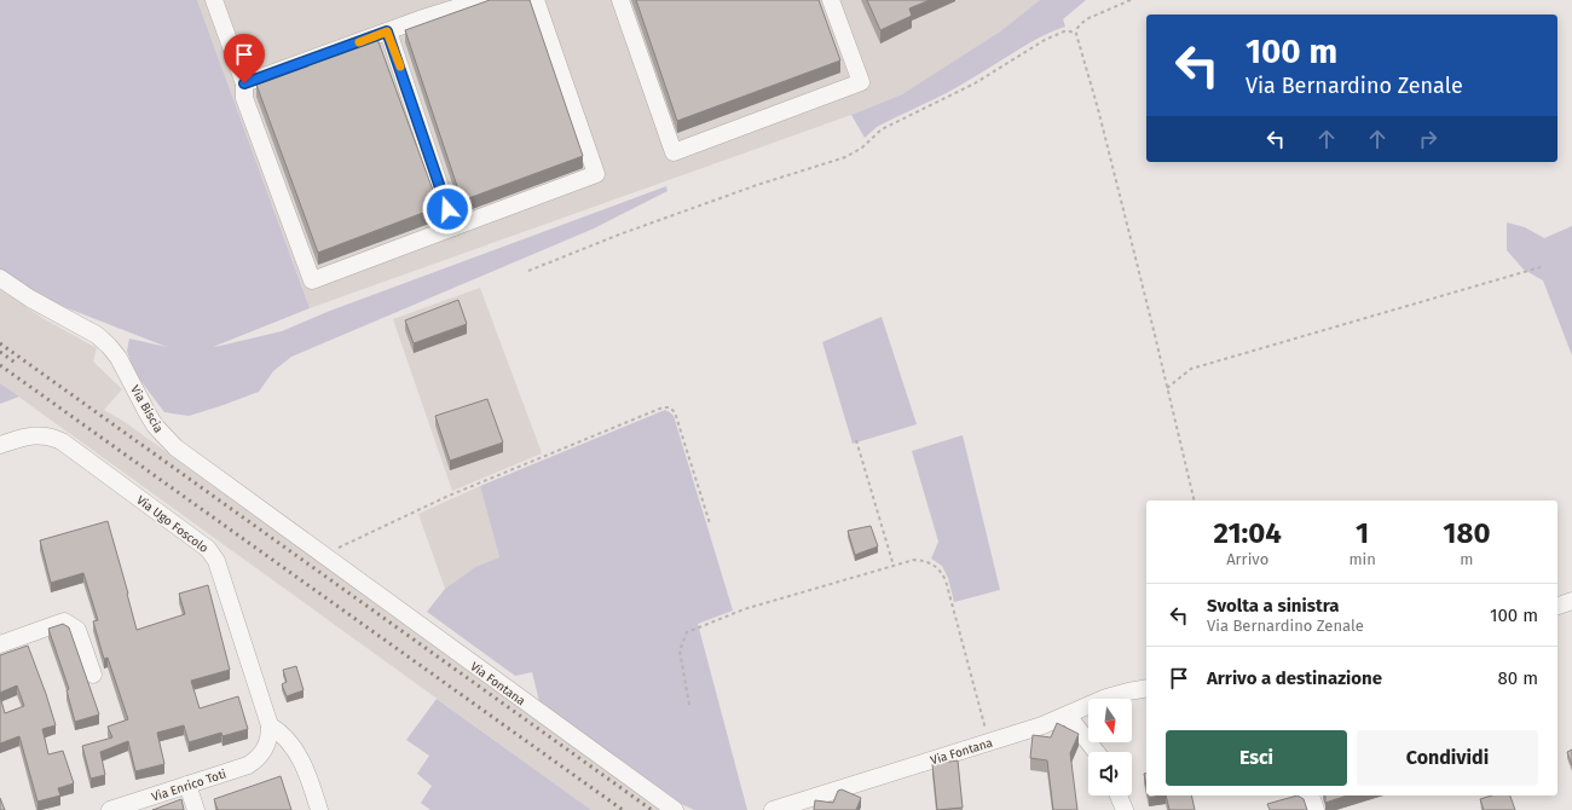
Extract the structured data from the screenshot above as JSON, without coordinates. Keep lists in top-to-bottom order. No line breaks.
{"streets":{"street":["Via Biscia","Via Ugo Foscolo","Via Fontana","Via Enrico Toti"]},"crossings":[["Via Biscia","Via Fontana"],["Via Ugo Foscolo","Via Enrico Toti"]],"north":"bottom","page":{"turn":["100 m","Via Bernardino Zenale"],"eta":["21:04","Arrivo","1","min","180","m"],"list":[{"name":"Svolta a sinistra","note":"Via Bernardino Zenale","value":"100 m"},{"name":"Arrivo a destinazione","value":"80 m"}],"buttons":["Esci","Condividi"]}}
